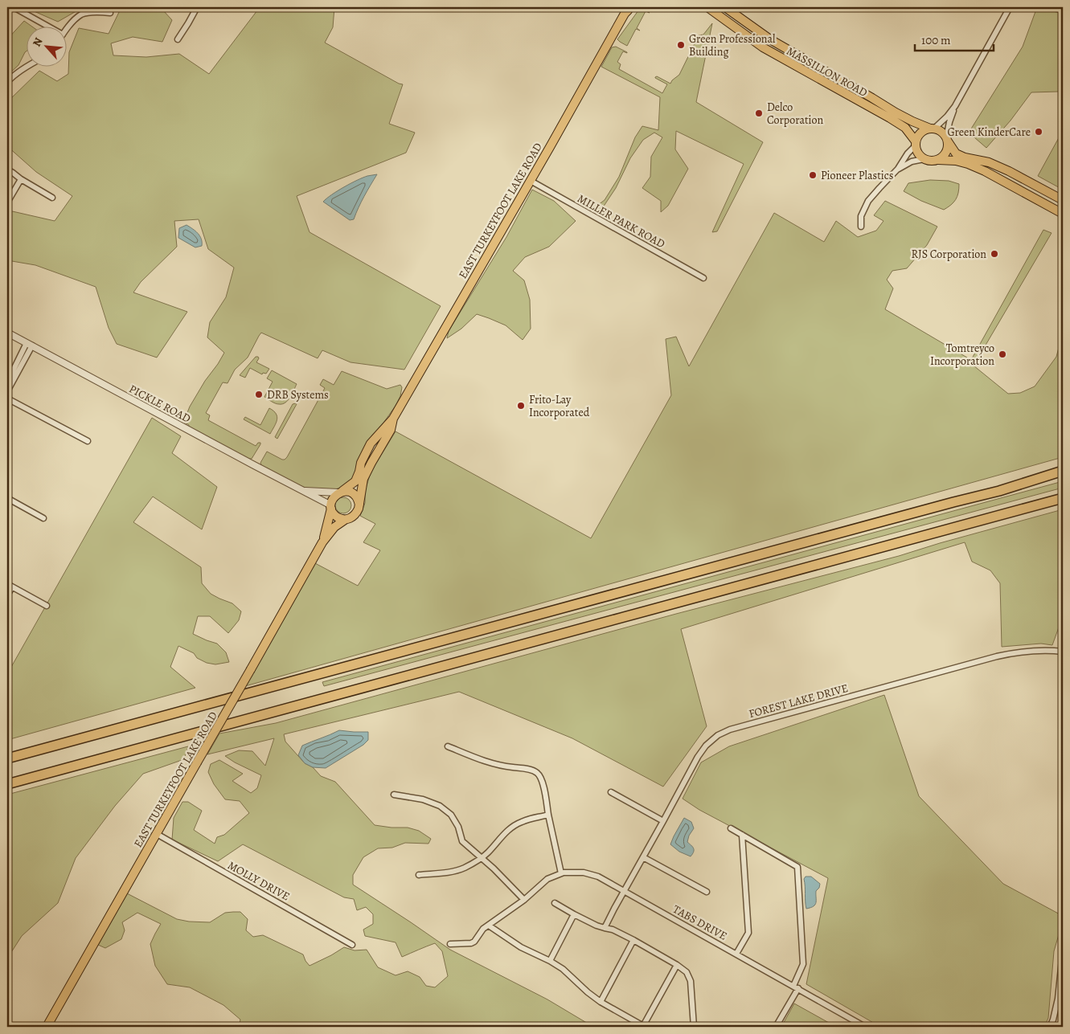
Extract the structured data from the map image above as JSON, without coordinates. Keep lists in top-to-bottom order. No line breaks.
{"streets":{"main road":["MASSILLON ROAD","EAST TURKEYFOOT LAKE ROAD"],"street":["MILLER PARK ROAD","PICKLE ROAD","FOREST LAKE DRIVE","MOLLY DRIVE","TABS DRIVE"]},"crossings":[["EAST TURKEYFOOT LAKE ROAD","MILLER PARK ROAD"],["EAST TURKEYFOOT LAKE ROAD","PICKLE ROAD"],["EAST TURKEYFOOT LAKE ROAD","MOLLY DRIVE"],["FOREST LAKE DRIVE","TABS DRIVE"]],"places":["Green Professional Building","Delco Corporation","Green KinderCare","Pioneer Plastics","RJS Corporation","Tomtreyco Incorporation","DRB Systems","Frito-Lay Incorporated"],"scale_bar":"100 m","north":"top left"}
